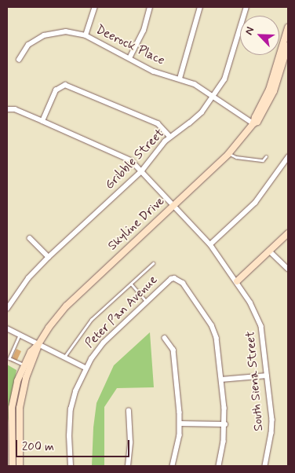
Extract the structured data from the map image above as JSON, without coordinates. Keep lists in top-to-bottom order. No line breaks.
{"streets":{"main road":["Skyline Drive"],"street":["Deerock Place","Gribble Street","Peter Pan Avenue","South Siena Street"]},"crossings":[["Deerock Place","Gribble Street"],["Deerock Place","Skyline Drive"],["Gribble Street","South Siena Street"],["Skyline Drive","South Siena Street"]],"scale_bar":"200 m","north":"top left"}
